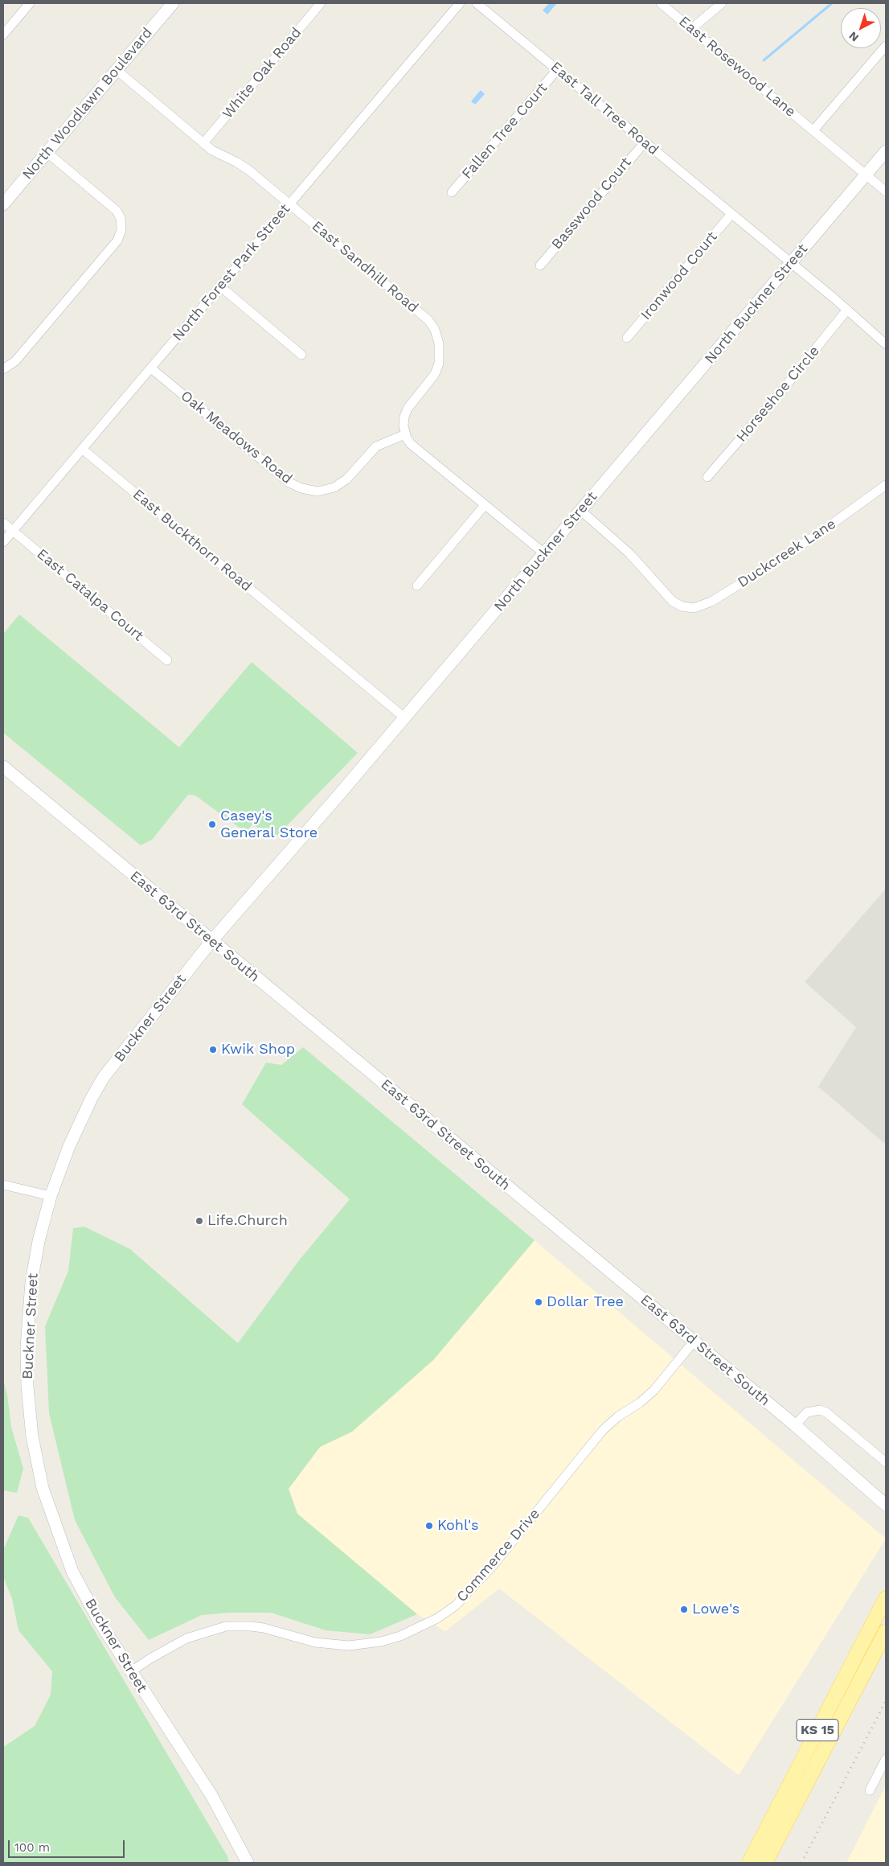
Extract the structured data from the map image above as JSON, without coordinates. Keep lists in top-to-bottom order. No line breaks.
{"streets":{"main road":["North Woodlawn Boulevard","North Buckner Street","East 63rd Street South","Buckner Street","KS 15"],"street":["East Rosewood Lane","White Oak Road","East Tall Tree Road","Fallen Tree Court","Basswood Court","East Sandhill Road","North Forest Park Street","Ironwood Court","Horseshoe Circle","Oak Meadows Road","East Buckthorn Road","Duckcreek Lane","East Catalpa Court","Commerce Drive"]},"crossings":[["East Rosewood Lane","North Buckner Street"],["White Oak Road","East Sandhill Road"],["North Woodlawn Boulevard","East Sandhill Road"],["East Tall Tree Road","Fallen Tree Court"],["East Tall Tree Road","Basswood Court"],["East Tall Tree Road","Ironwood Court"],["East Tall Tree Road","North Buckner Street"],["East Tall Tree Road","Horseshoe Circle"],["East Sandhill Road","North Forest Park Street"],["East Sandhill Road","Oak Meadows Road"],["North Forest Park Street","Oak Meadows Road"],["North Forest Park Street","East Buckthorn Road"],["North Forest Park Street","East Catalpa Court"],["North Buckner Street","East Buckthorn Road"],["North Buckner Street","Duckcreek Lane"],["North Buckner Street","East 63rd Street South"],["North Buckner Street","Buckner Street"],["East 63rd Street South","Commerce Drive"],["Buckner Street","Commerce Drive"]],"places":["Casey's General Store","Kwik Shop","Life.Church","Dollar Tree","Kohl's","Lowe's"],"scale_bar":"100 m","north":"bottom left"}
